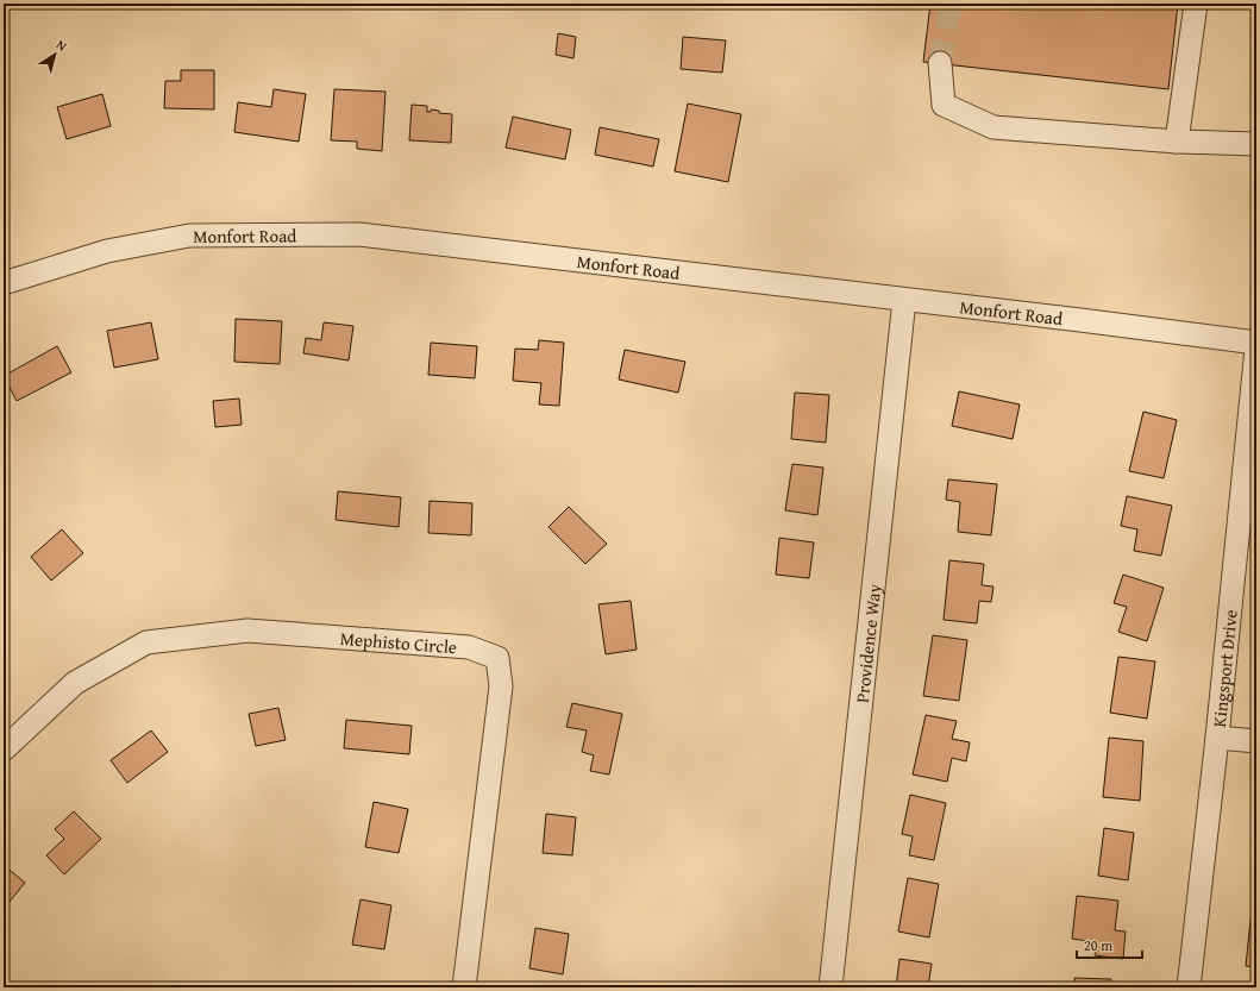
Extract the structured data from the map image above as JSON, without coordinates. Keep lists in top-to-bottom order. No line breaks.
{"streets":{"street":["Monfort Road","Mephisto Circle","Providence Way","Kingsport Drive"]},"crossings":[["Monfort Road","Providence Way"]],"scale_bar":"20 m","north":"top right"}
